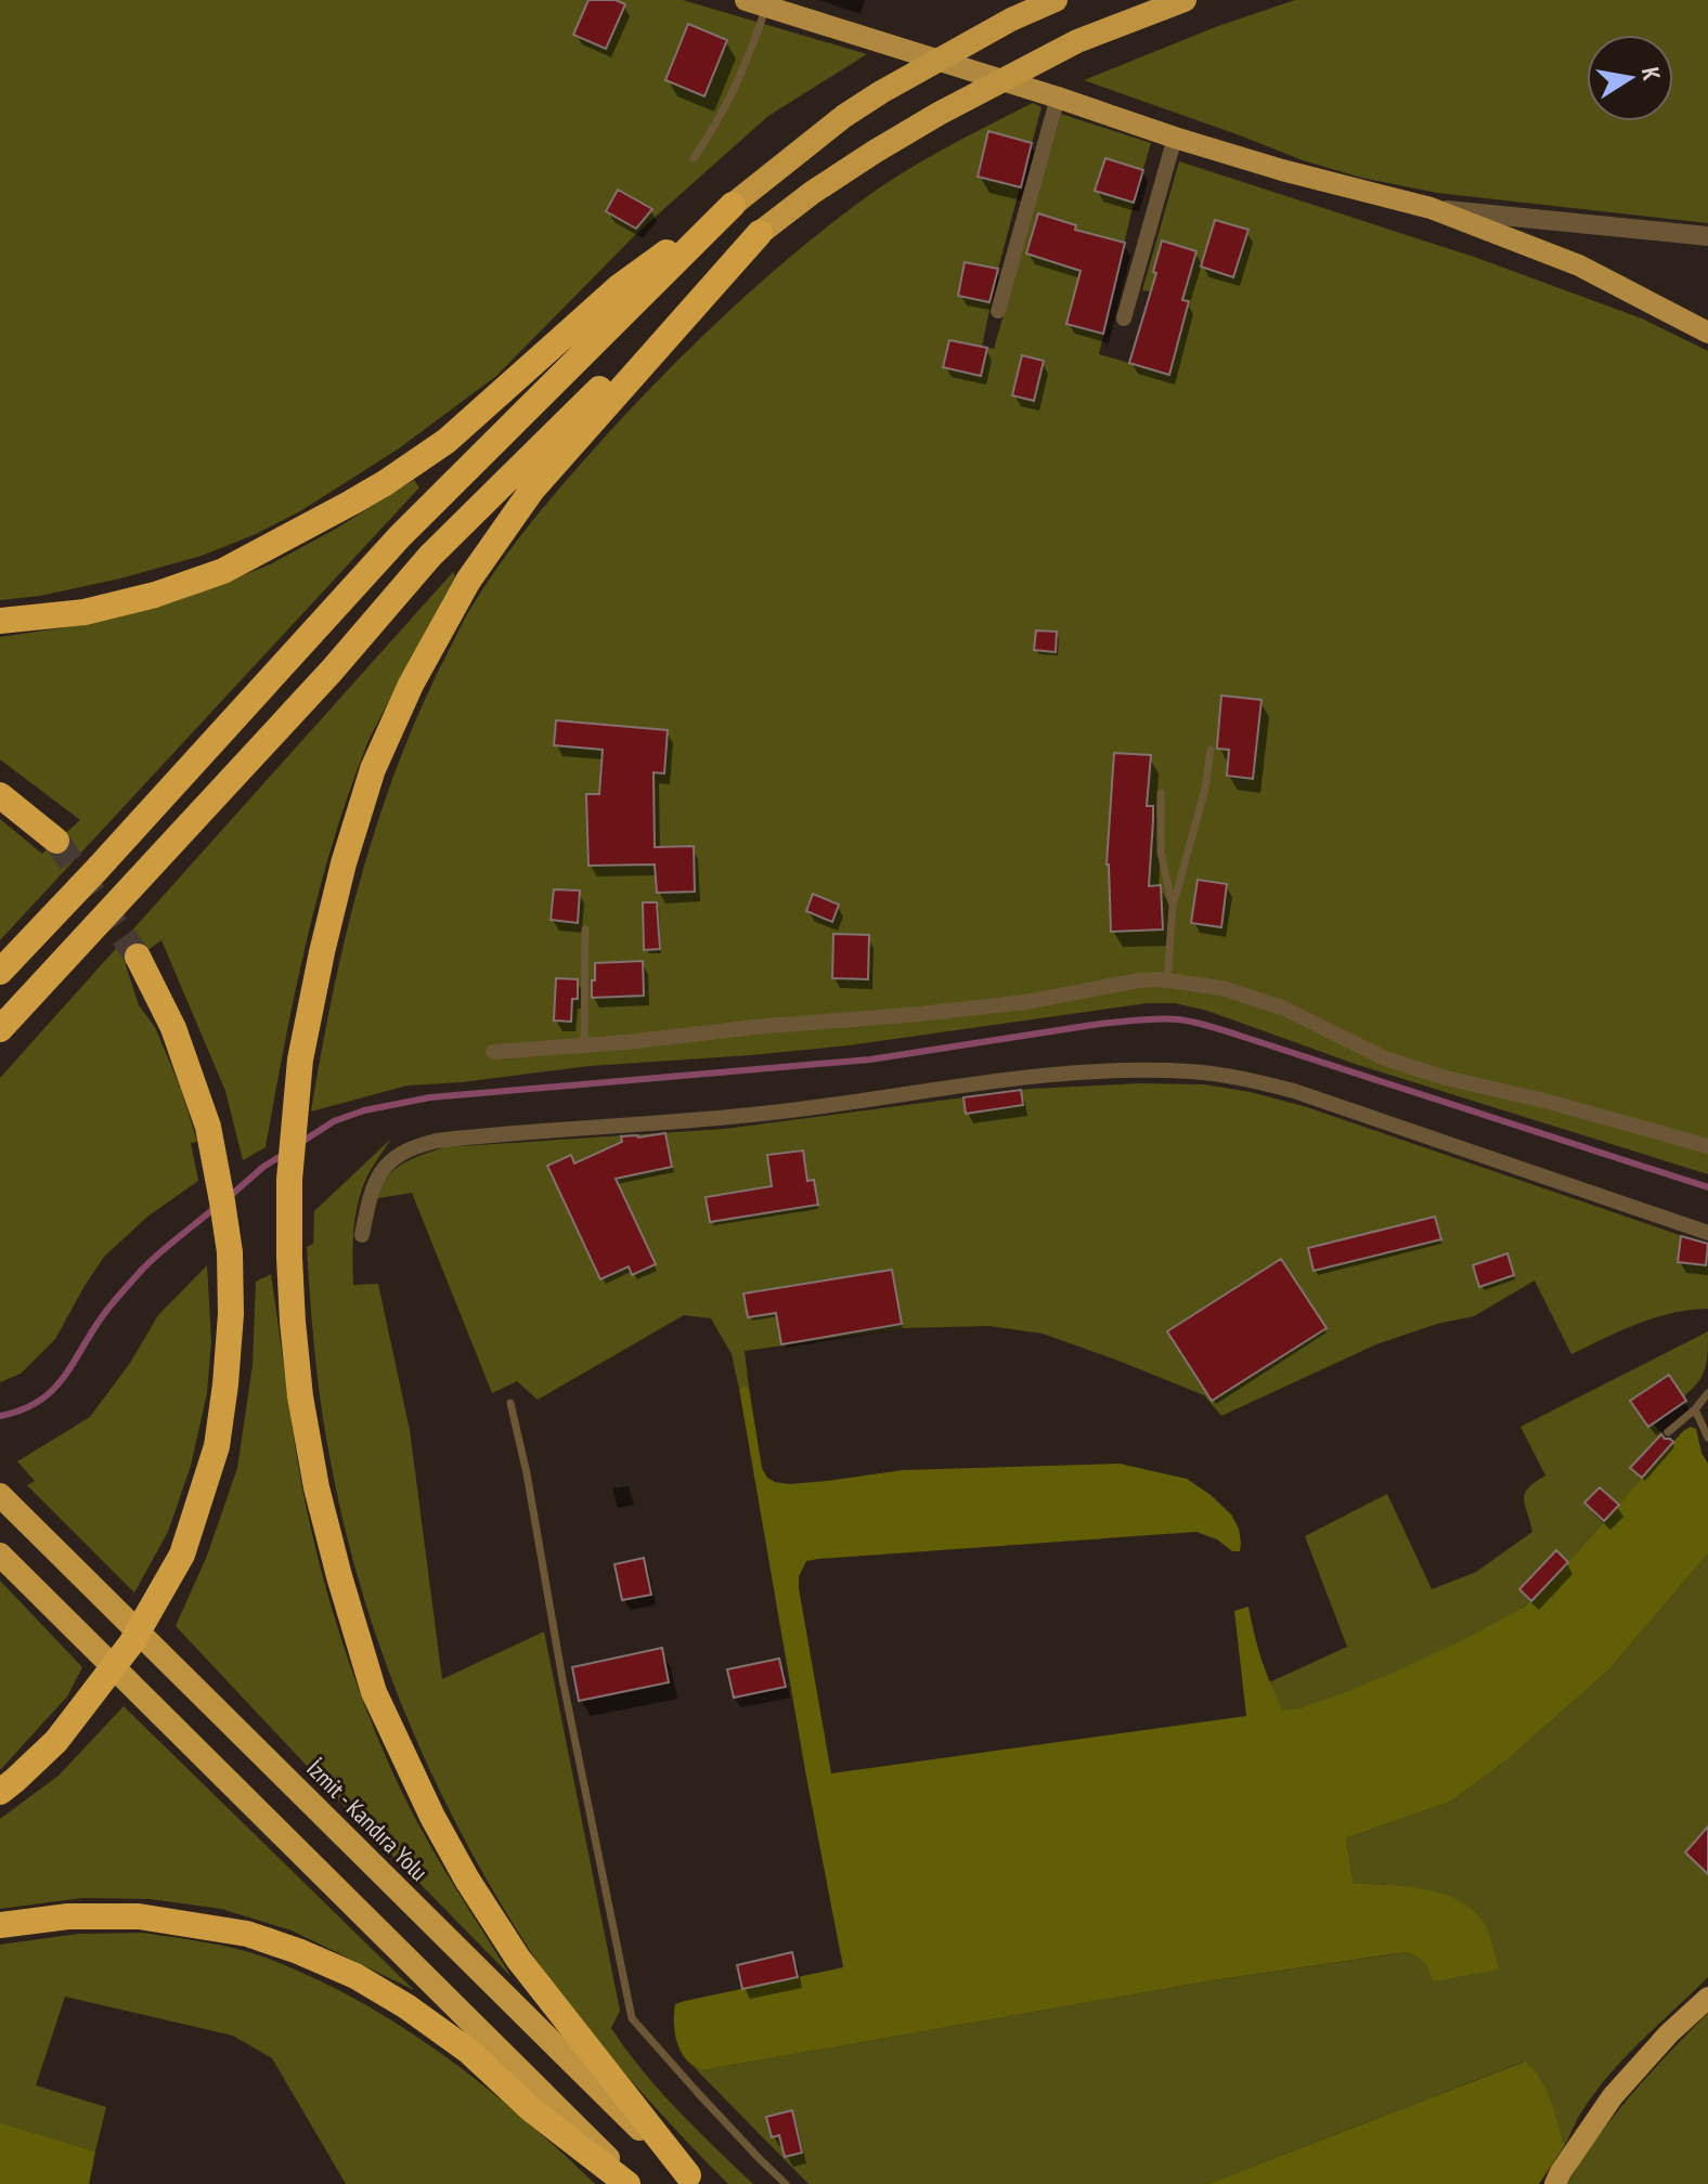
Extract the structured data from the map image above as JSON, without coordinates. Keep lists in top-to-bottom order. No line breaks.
{"streets":{"highway":["İzmit - Kandıra Yolu"]},"north":"right"}
